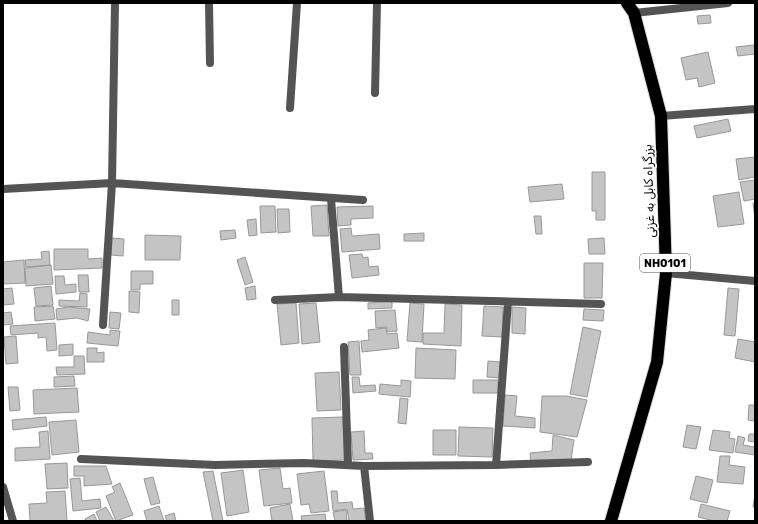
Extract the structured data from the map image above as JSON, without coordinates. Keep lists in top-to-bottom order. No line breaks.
{"streets":{"highway":["بزرگراه کابل به غزنی","NH0101"]}}
